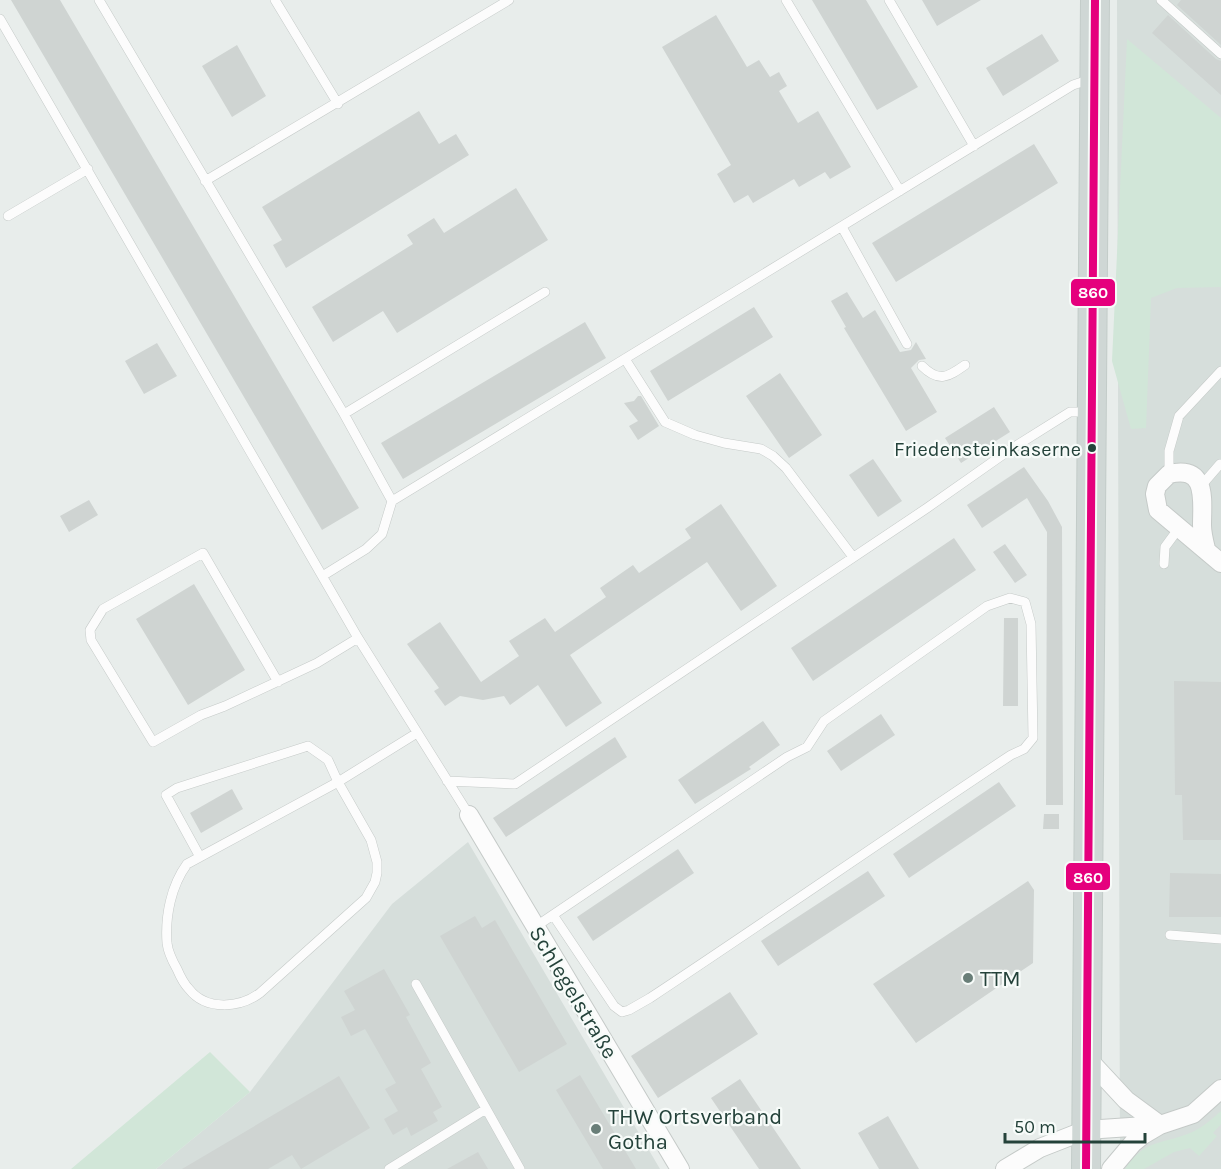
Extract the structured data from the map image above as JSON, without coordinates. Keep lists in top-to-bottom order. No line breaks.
{"streets":{"street":["Schlegelstraße"]},"places":["Friedensteinkaserne","TTM","THW Ortsverband Gotha"],"lines":["transit line 860"],"scale_bar":"50 m"}
